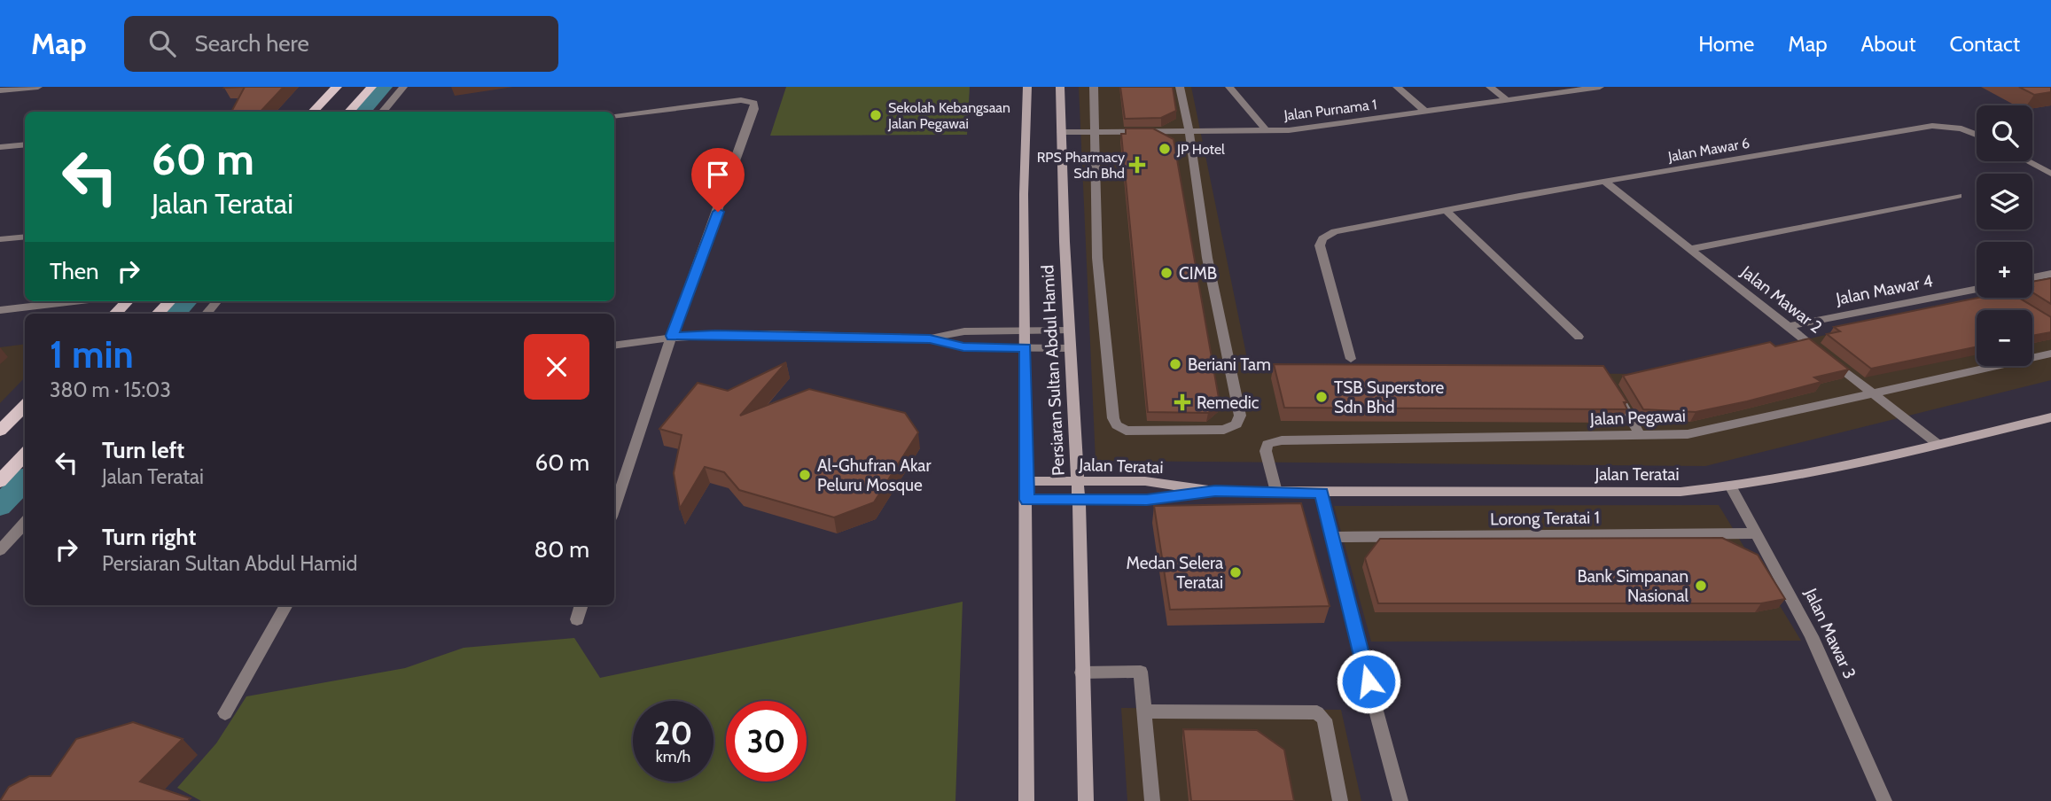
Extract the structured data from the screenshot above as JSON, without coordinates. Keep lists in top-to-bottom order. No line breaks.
{"streets":{"main road":["Persiaran Sultan Abdul Hamid","Jalan Teratai"],"street":["Jalan Purnama 1","Jalan Mawar 6","Jalan Mawar 4","Jalan Mawar 2","Jalan Pegawai","Lorong Teratai 1","Jalan Mawar 3"]},"crossings":[["Jalan Purnama 1","Persiaran Sultan Abdul Hamid"],["Jalan Mawar 6","Jalan Mawar 2"],["Jalan Mawar 4","Jalan Mawar 2"],["Jalan Mawar 2","Jalan Pegawai"],["Jalan Mawar 2","Jalan Teratai"],["Persiaran Sultan Abdul Hamid","Jalan Teratai"],["Jalan Pegawai","Jalan Teratai"],["Jalan Teratai","Jalan Mawar 3"],["Lorong Teratai 1","Jalan Mawar 3"]],"places":{"other":["Sekolah Kebangsaan Jalan Pegawai","JP Hotel","CIMB","Beriani Tam","TSB Superstore Sdn Bhd","Al-Ghufran Akar Peluru Mosque","Medan Selera Teratai","Bank Simpanan Nasional"],"health":["RPS Pharmacy Sdn Bhd","Remedic"]},"page":{"header":"Map","search":"Search here","nav":["Home","Map","About","Contact"],"map_buttons":["+","−"],"turn":["60 m","Jalan Teratai"],"then":"Then","heading":["1 min","380 m · 15:03"],"list":[{"name":"Turn left","note":"Jalan Teratai","value":"60 m"},{"name":"Turn right","note":"Persiaran Sultan Abdul Hamid","value":"80 m"}],"speed":"20 km/h","limit":"30"}}
